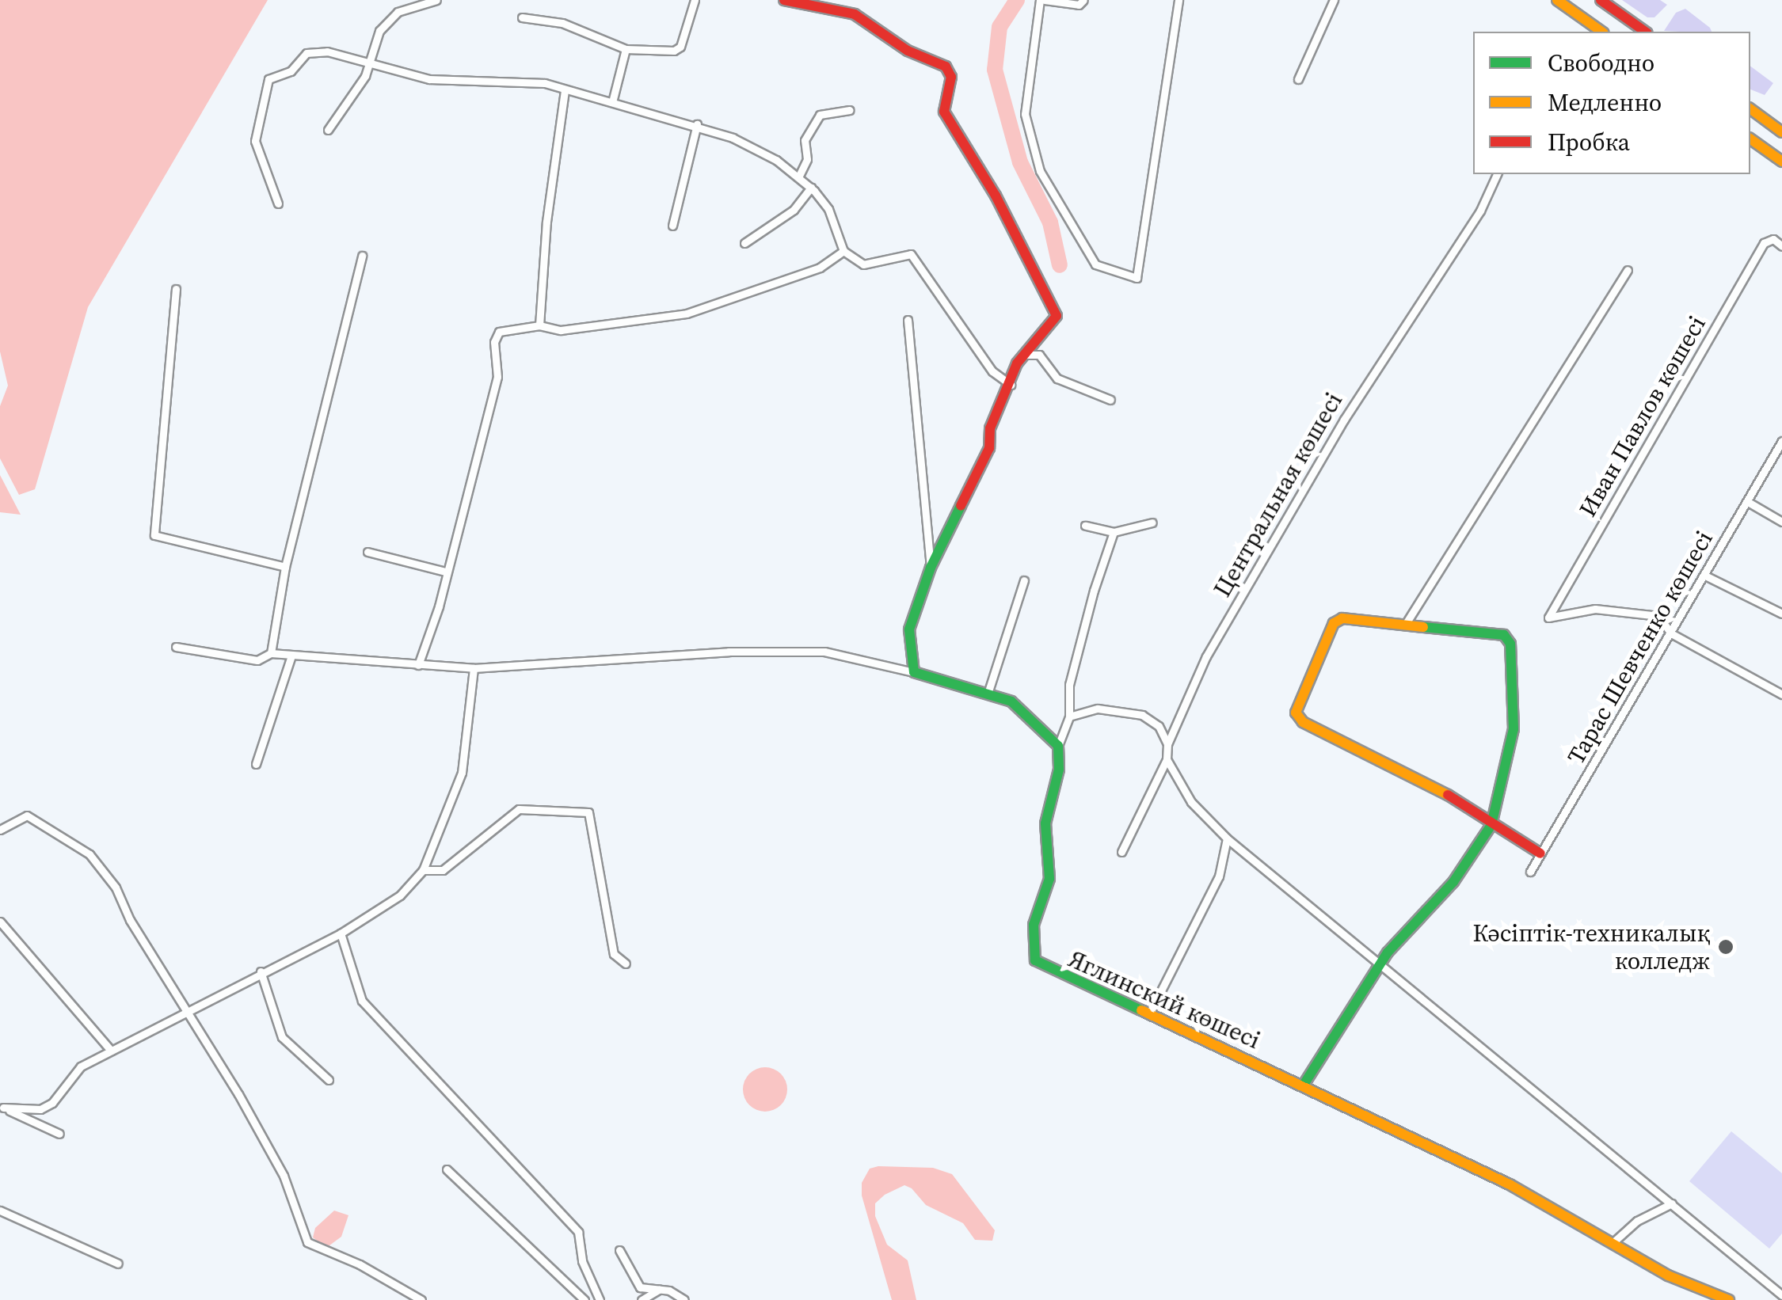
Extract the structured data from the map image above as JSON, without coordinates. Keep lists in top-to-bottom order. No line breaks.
{"streets":{"street":["Иван Павлов көшесі","Центральная көшесі","Тарас Шевченко көшесі","Яглинский көшесі"]},"crossings":[["Иван Павлов көшесі","Тарас Шевченко көшесі"]],"places":["Кәсіптік-техникалық колледж"],"legend":["Свободно","Медленно","Пробка"]}
